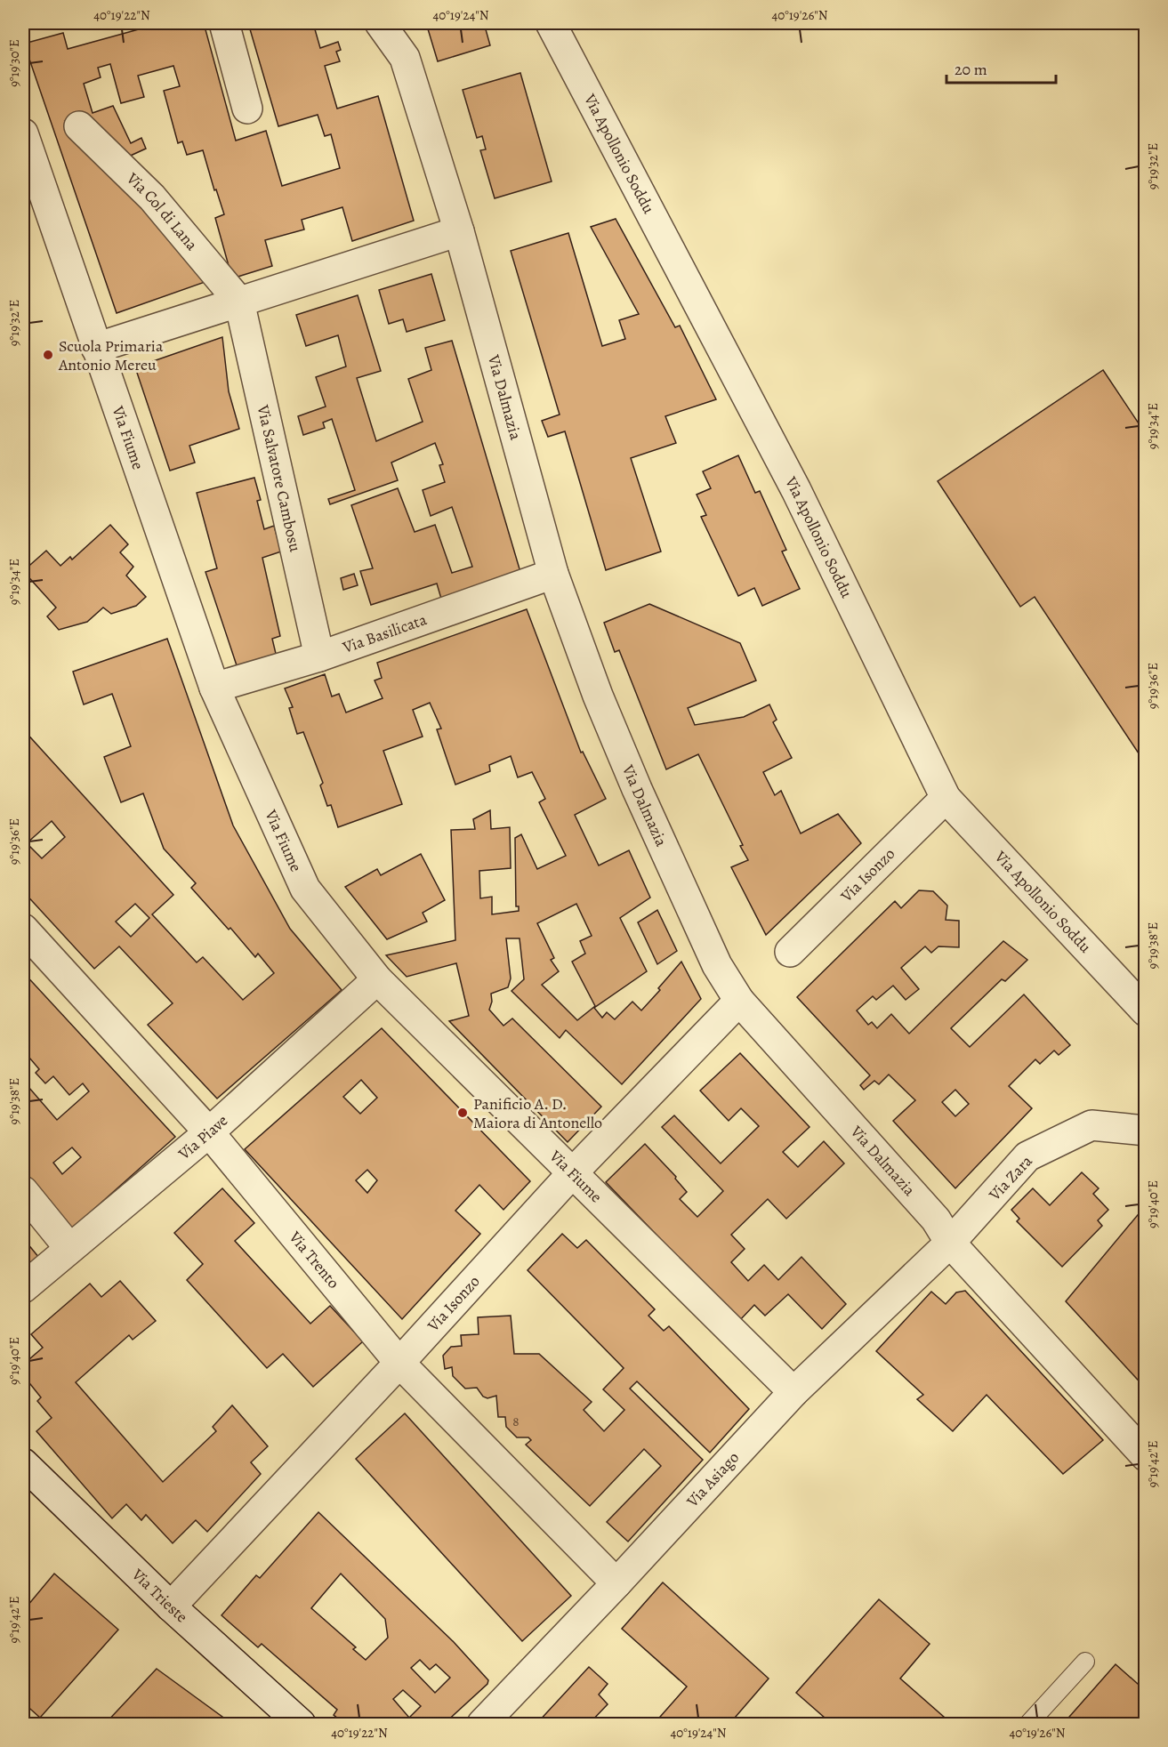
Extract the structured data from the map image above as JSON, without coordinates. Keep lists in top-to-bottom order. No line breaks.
{"streets":{"street":["Via Apollonio Soddu","Via Col di Lana","Via Dalmazia","Via Fiume","Via Salvatore Cambosu","Via Basilicata","Via Isonzo","Via Piave","Via Zara","Via Trento","Via Asiago","Via Trieste"]},"crossings":[["Via Apollonio Soddu","Via Isonzo"],["Via Col di Lana","Via Salvatore Cambosu"],["Via Dalmazia","Via Basilicata"],["Via Dalmazia","Via Isonzo"],["Via Dalmazia","Via Zara"],["Via Dalmazia","Via Asiago"],["Via Fiume","Via Basilicata"],["Via Fiume","Via Isonzo"],["Via Fiume","Via Piave"],["Via Fiume","Via Asiago"],["Via Salvatore Cambosu","Via Basilicata"],["Via Isonzo","Via Trento"],["Via Isonzo","Via Trieste"],["Via Piave","Via Trento"],["Via Zara","Via Asiago"],["Via Trento","Via Asiago"]],"places":["Scuola Primaria Antonio Mereu","Panificio A. D. Maiora di Antonello"],"house_numbers":["8"],"scale_bar":"20 m","coordinates":["40°19'22\"N","40°19'24\"N","40°19'26\"N","9°19'30\"E","9°19'32\"E","9°19'34\"E","9°19'36\"E","9°19'38\"E","9°19'40\"E","9°19'42\"E"]}
